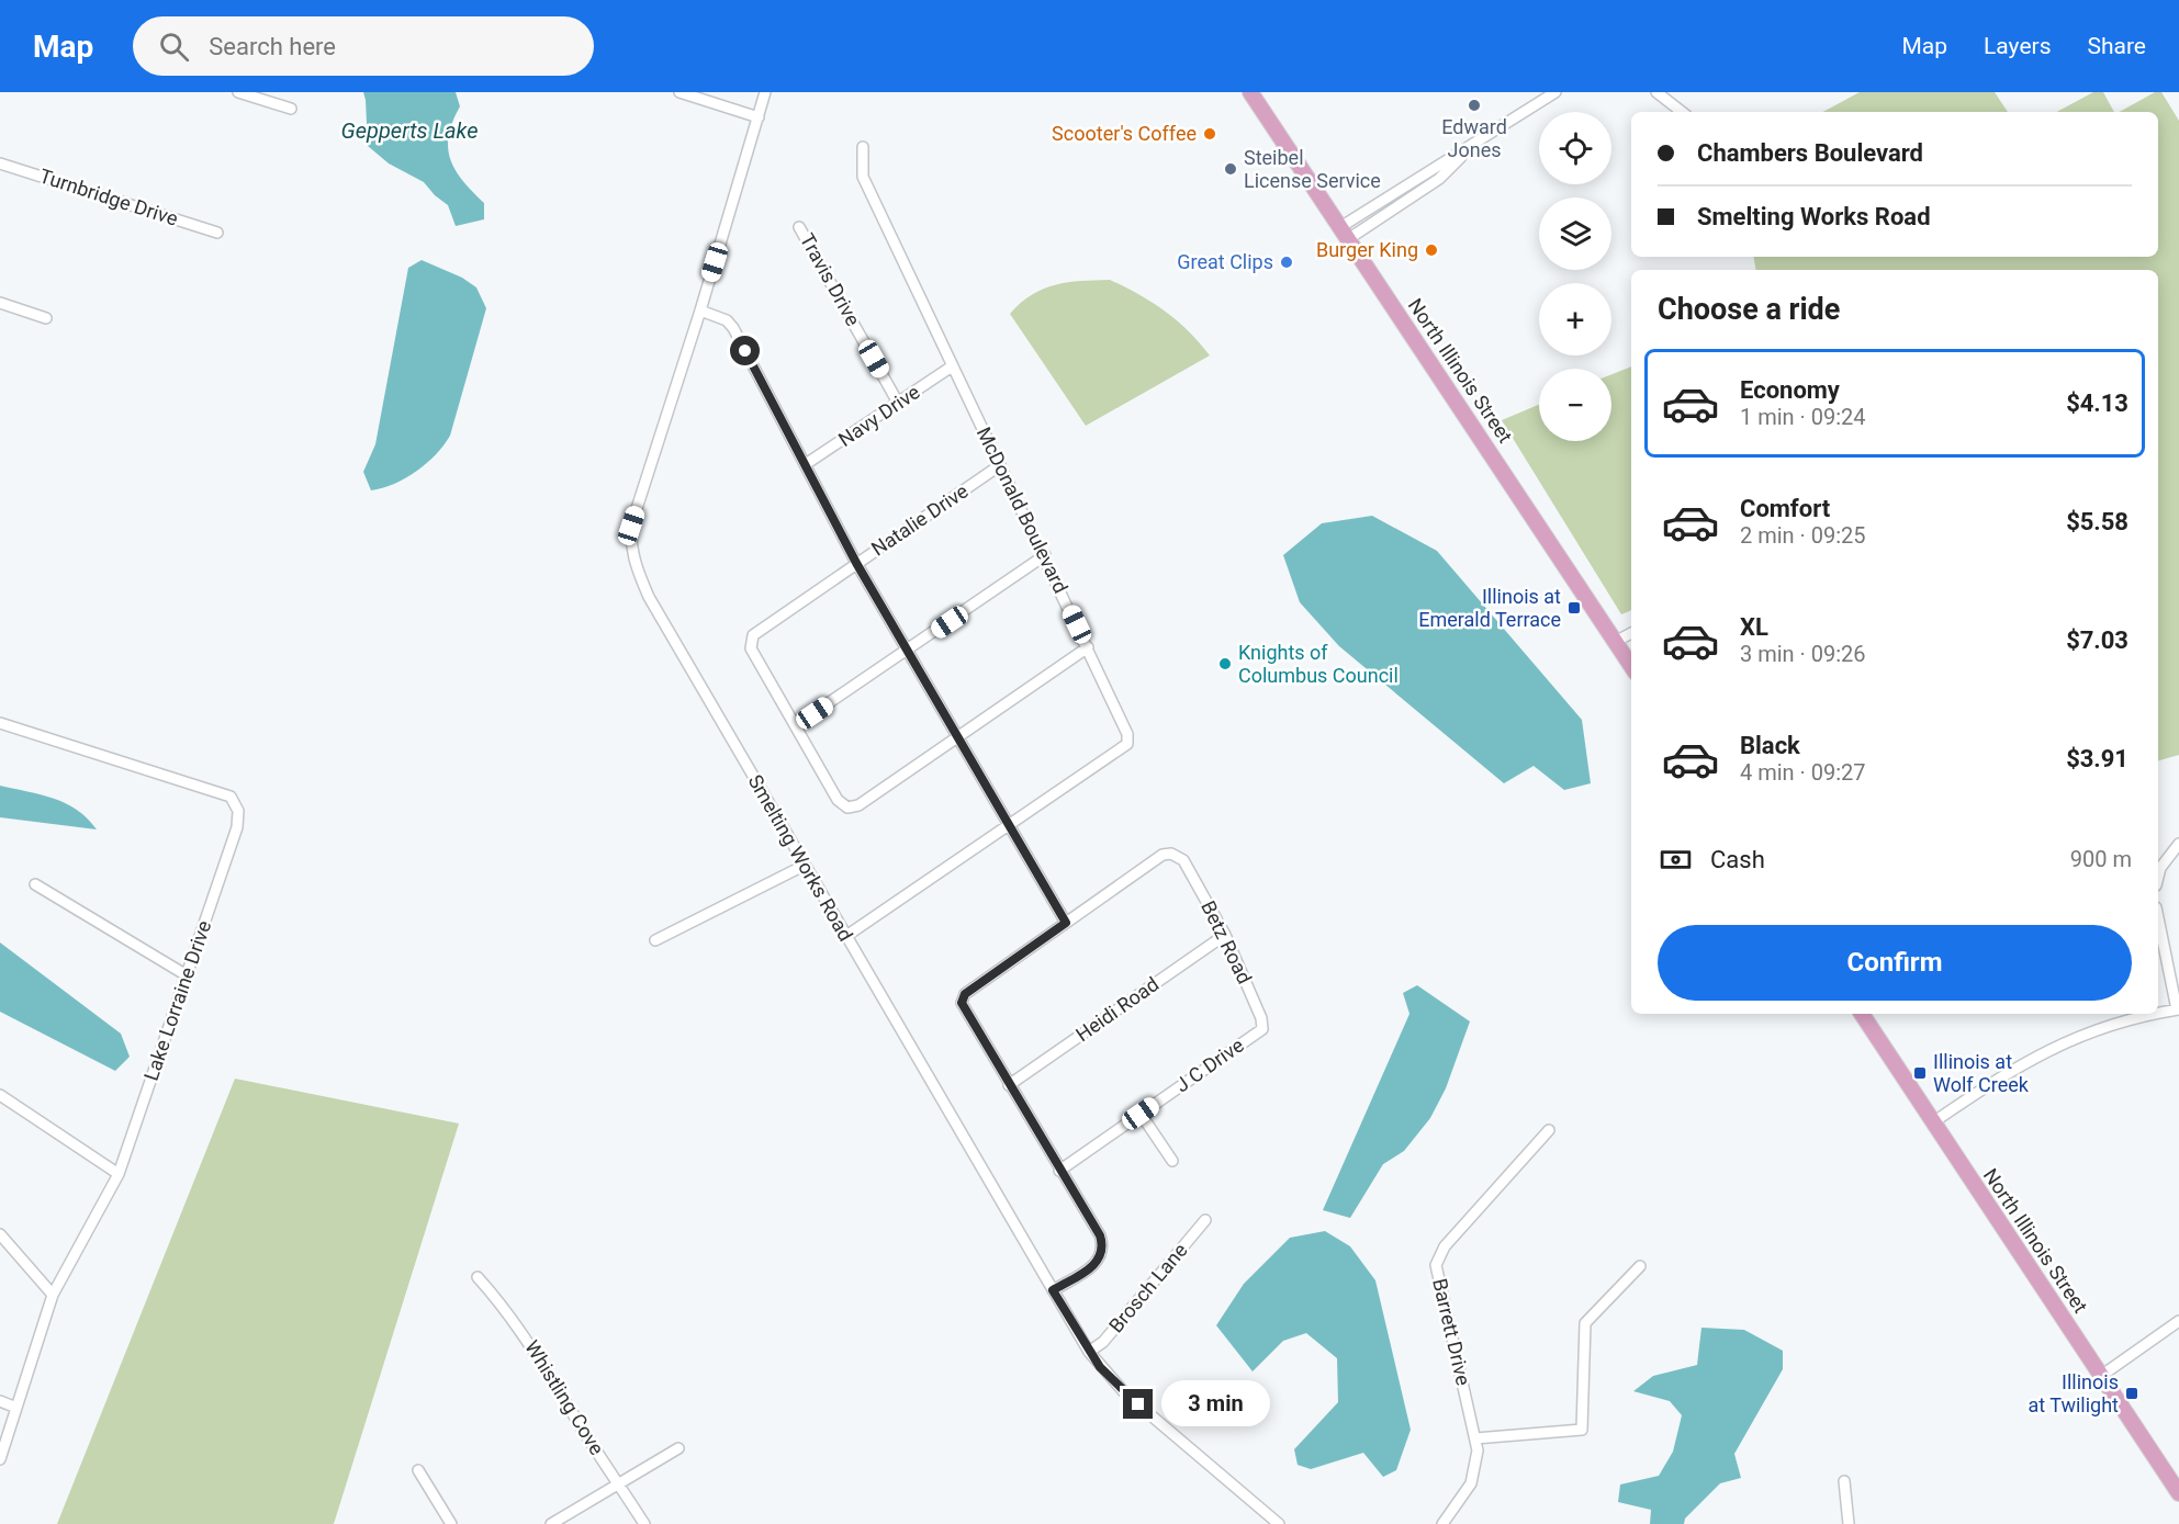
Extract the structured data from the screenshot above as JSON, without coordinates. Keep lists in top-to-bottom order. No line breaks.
{"streets":{"main road":["North Illinois Street"],"street":["Turnbridge Drive","Travis Drive","Navy Drive","McDonald Boulevard","Natalie Drive","Smelting Works Road","Betz Road","Lake Lorraine Drive","Heidi Road","J C Drive","Brosch Lane","Barrett Drive","Whistling Cove"]},"crossings":[["Travis Drive","Navy Drive"],["Navy Drive","McDonald Boulevard"],["McDonald Boulevard","Natalie Drive"],["McDonald Boulevard","Smelting Works Road"],["Smelting Works Road","Brosch Lane"],["Betz Road","Heidi Road"],["Betz Road","J C Drive"]],"water":["Gepperts Lake"],"places":{"other":["Edward Jones","Scooter's Coffee","Steibel License Service","Burger King","Great Clips","Knights of Columbus Council"],"transit":["Illinois at Emerald Terrace","Illinois at Wolf Creek","Illinois at Twilight"]},"page":{"header":"Map","search":"Search here","nav":["Map","Layers","Share"],"map_buttons":["+","−"],"banner":["Chambers Boulevard","Smelting Works Road"],"heading":"Choose a ride","list":[{"name":"Economy","note":"1 min · 09:24","value":"$4.13"},{"name":"Comfort","note":"2 min · 09:25","value":"$5.58"},{"name":"XL","note":"3 min · 09:26","value":"$7.03"},{"name":"Black","note":"4 min · 09:27","value":"$3.91"}],"pay":["Cash","900 m"],"buttons":"Confirm","bubble":"3 min"}}
